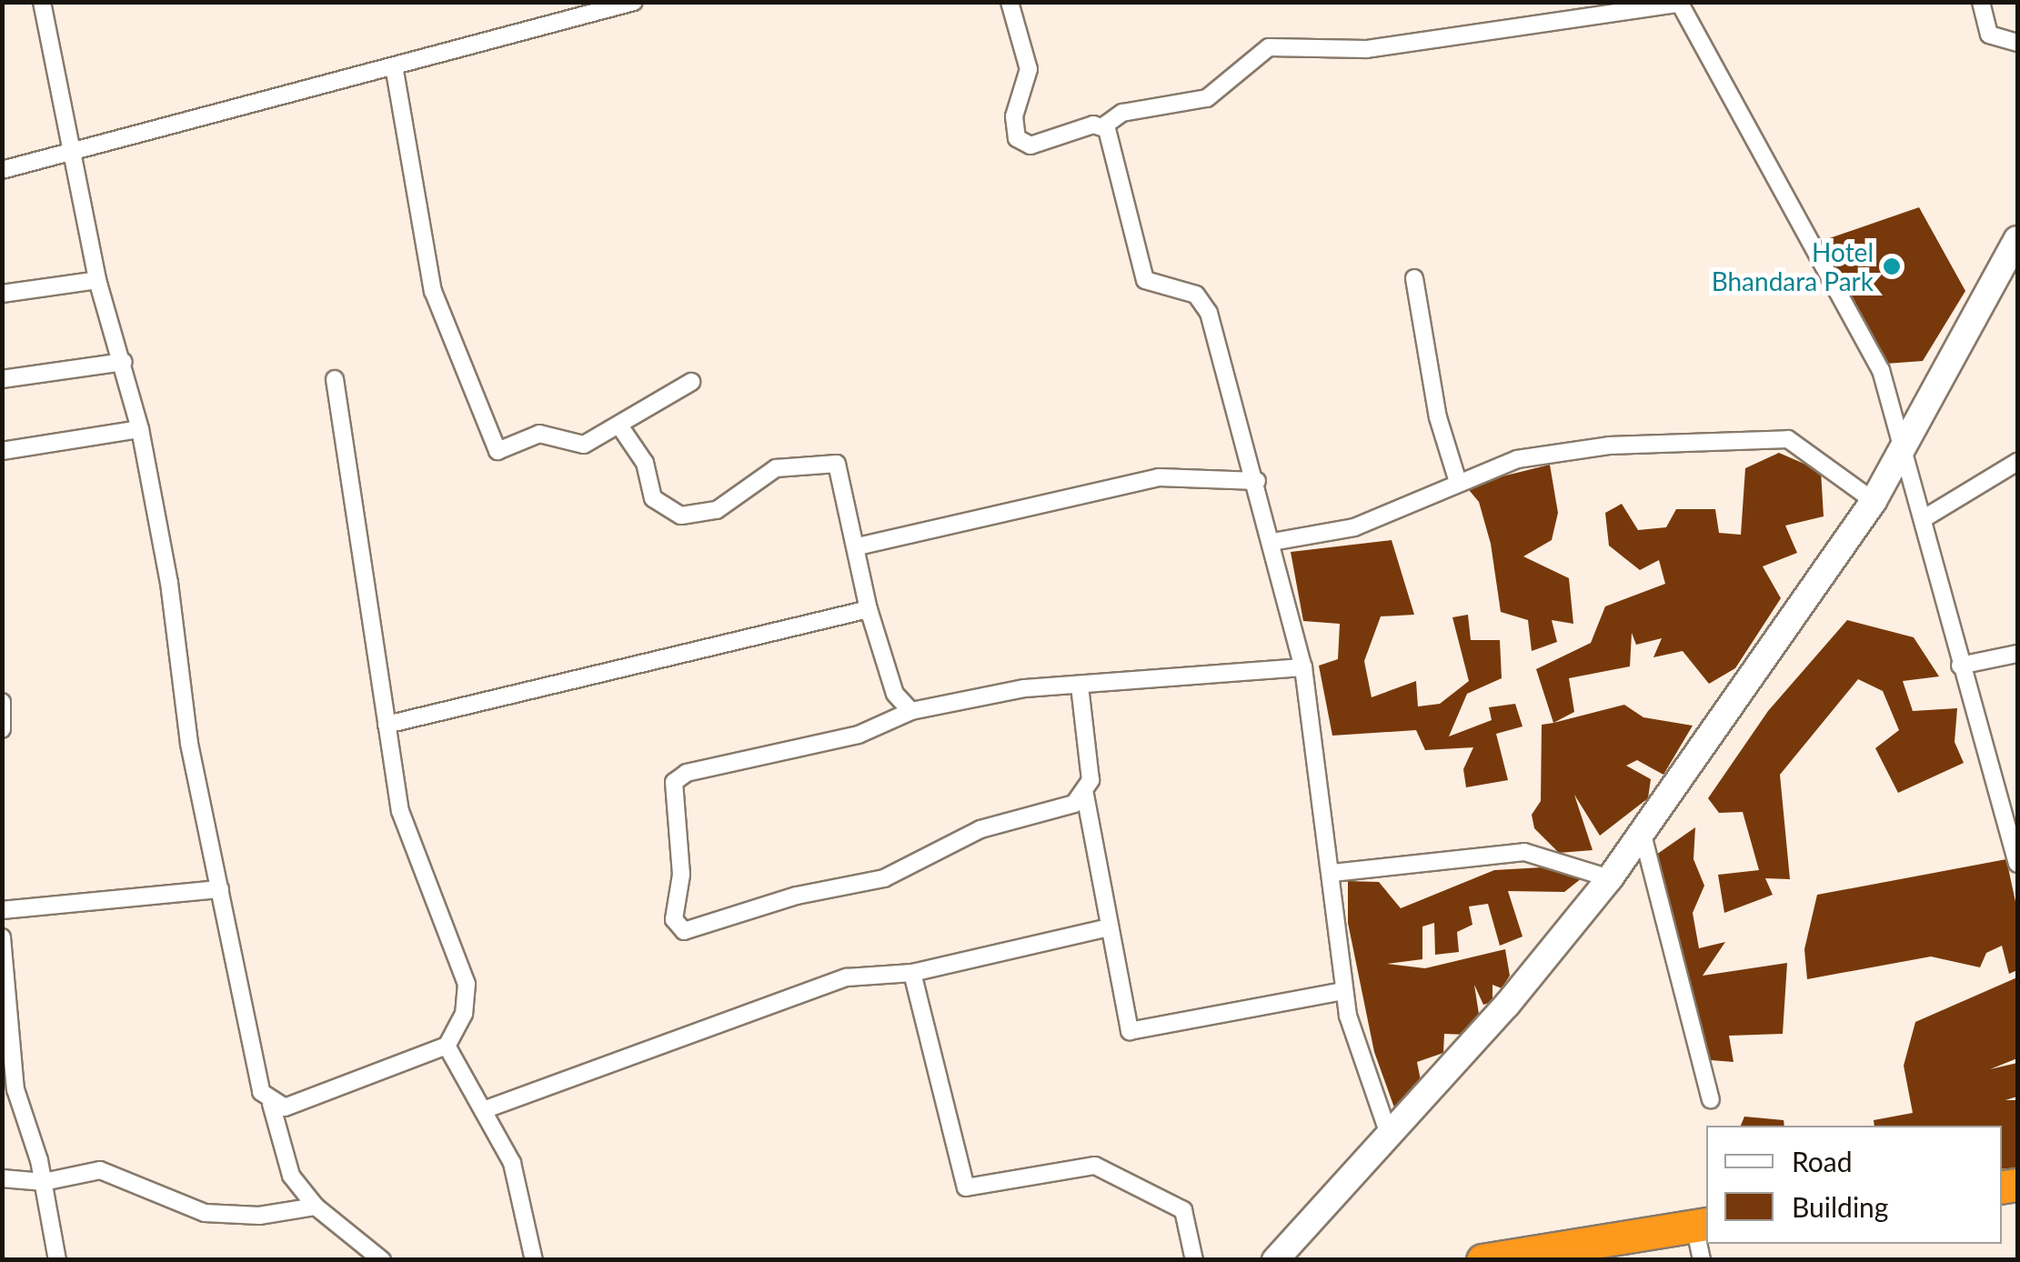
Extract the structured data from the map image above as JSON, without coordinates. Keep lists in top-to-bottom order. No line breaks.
{"places":["Hotel Bhandara Park"],"legend":["Road","Building"]}
